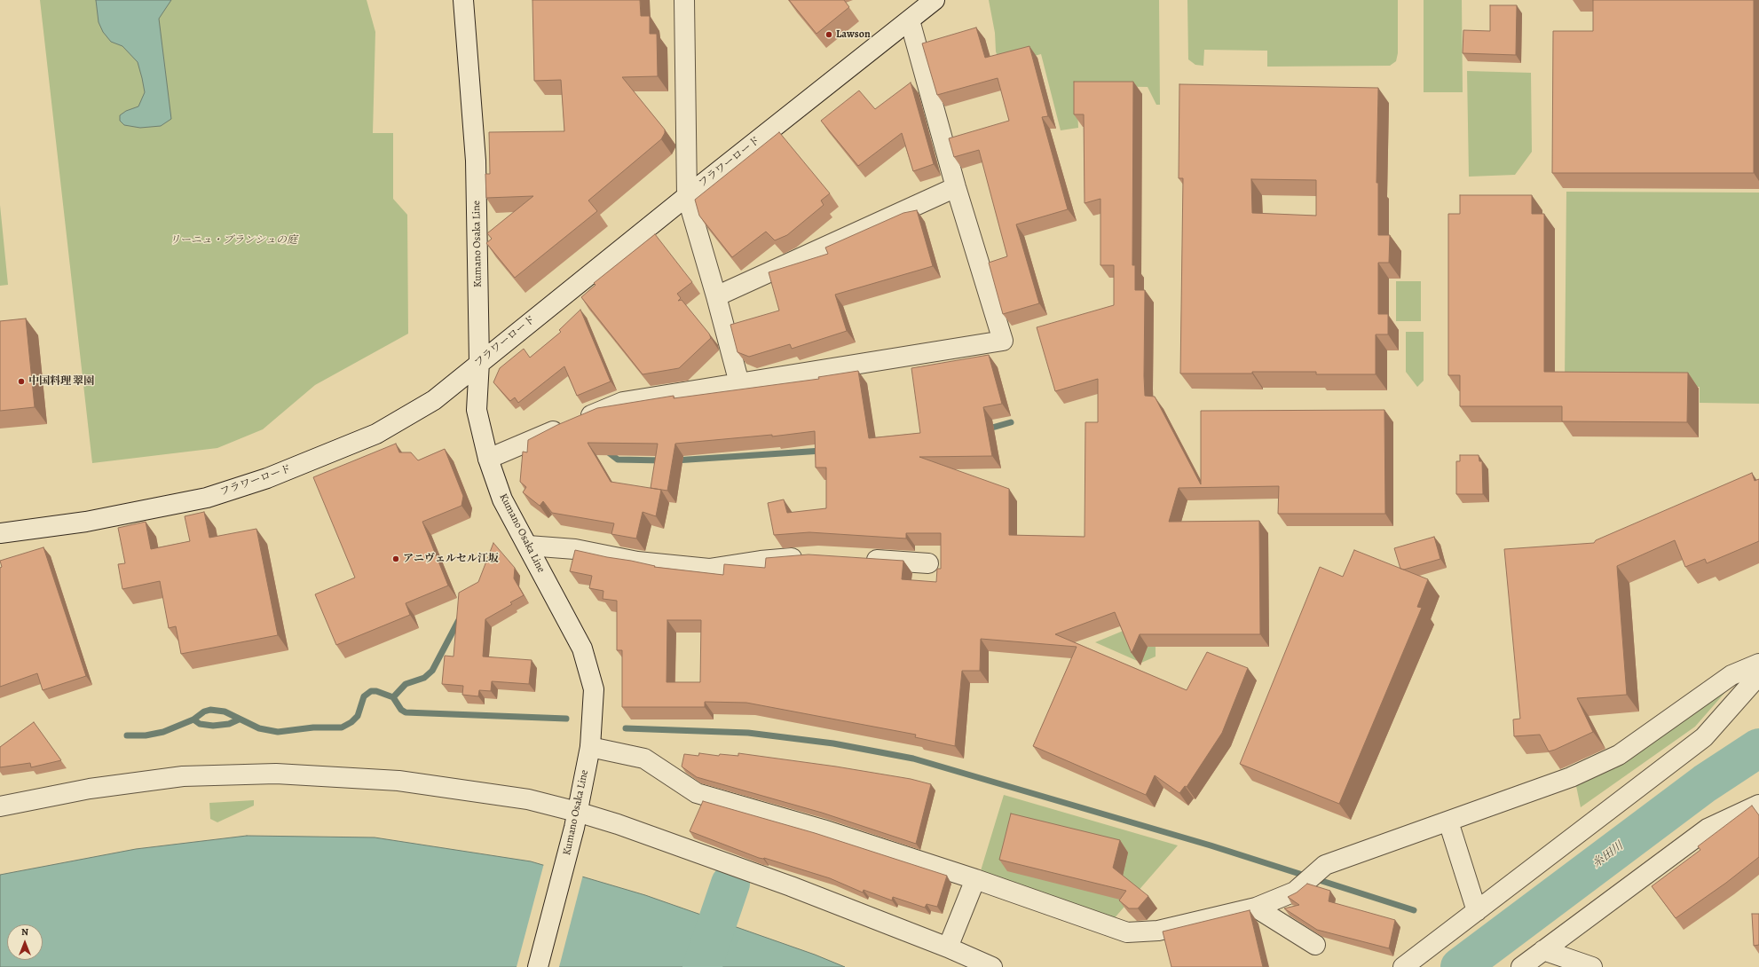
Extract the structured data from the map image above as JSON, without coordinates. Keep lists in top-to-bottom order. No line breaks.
{"streets":{"street":["フラワーロード","Kumano Osaka Line"]},"crossings":[["フラワーロード","Kumano Osaka Line"]],"water":["糸田川"],"parks":["リーニュ・ブランシュの庭"],"places":["Lawson","中国料理 翠園","アニヴェルセル江坂"],"north":"top"}
